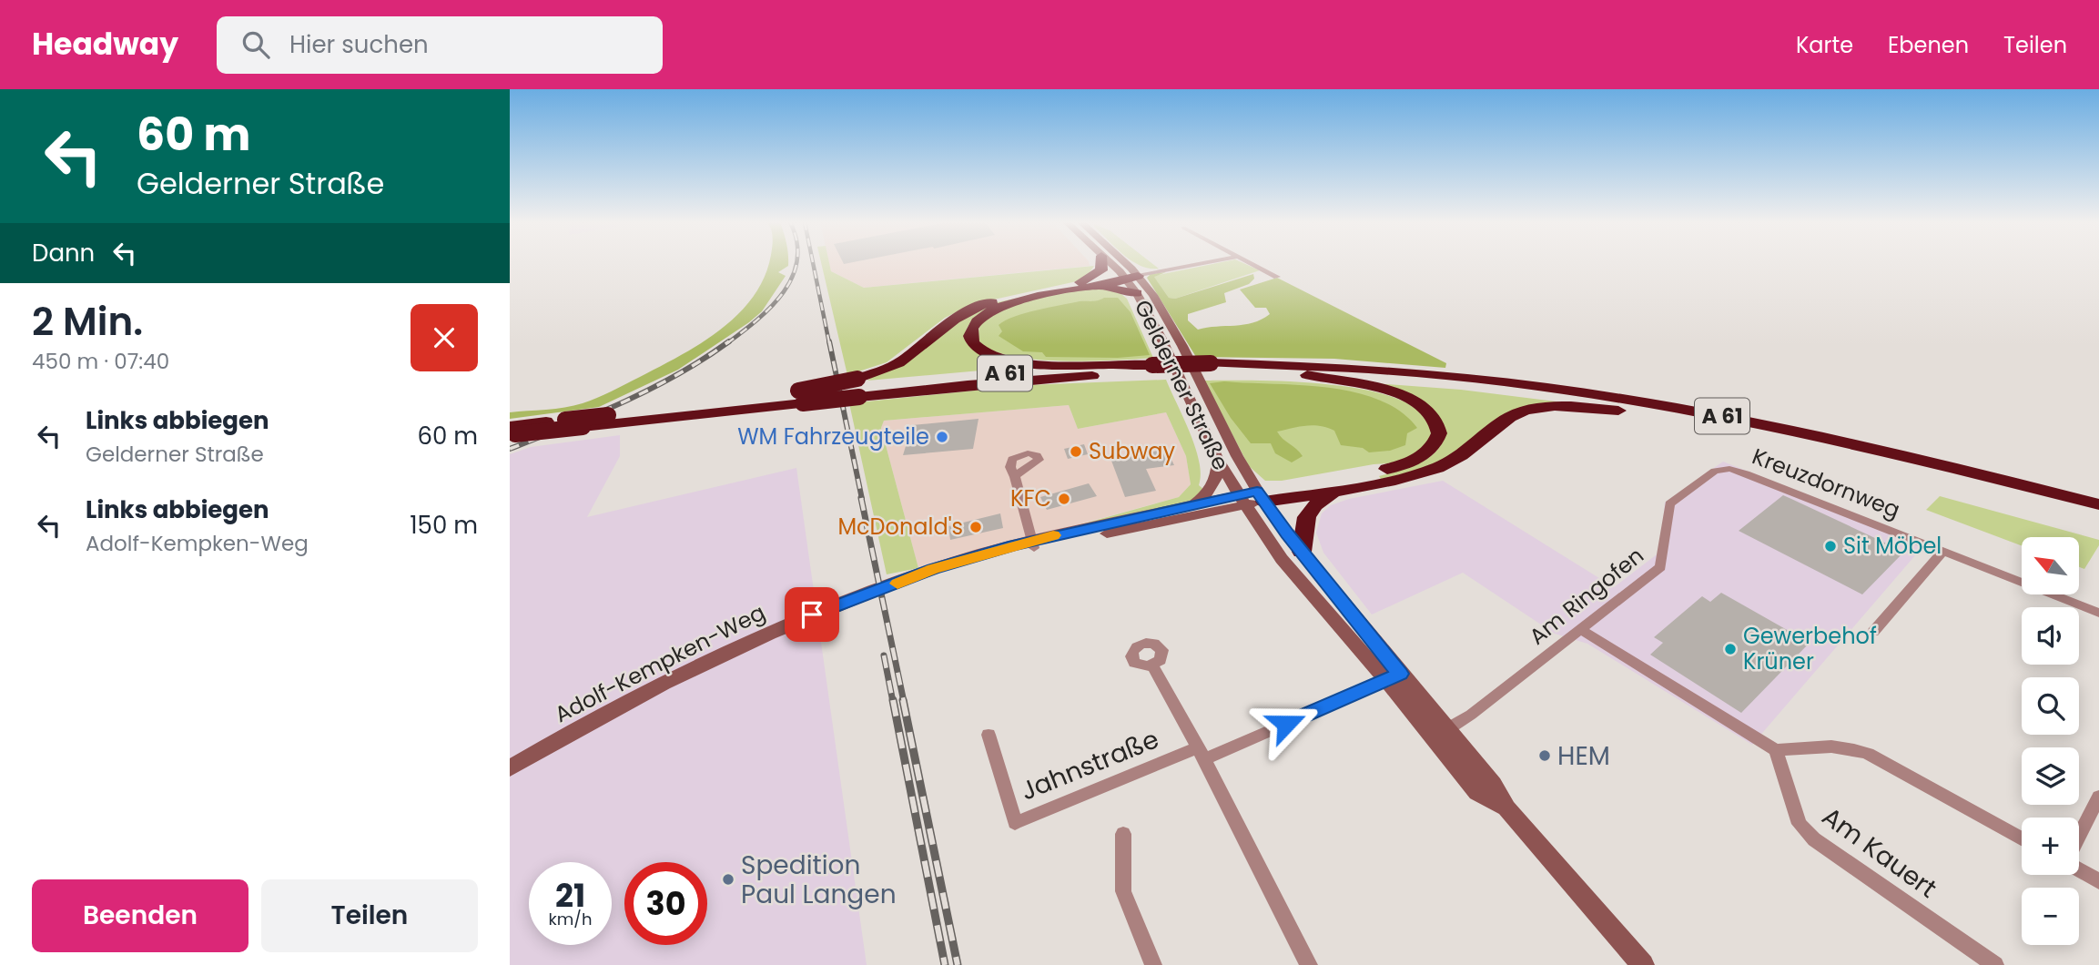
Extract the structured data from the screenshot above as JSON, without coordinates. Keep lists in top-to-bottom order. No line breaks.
{"streets":{"highway":["A 61"],"main road":["Gelderner Straße","Adolf-Kempken-Weg"],"street":["Kreuzdornweg","Am Ringofen","Jahnstraße","Am Kauert"]},"crossings":[["Gelderner Straße","Am Ringofen"],["Gelderner Straße","Adolf-Kempken-Weg"],["Gelderner Straße","Jahnstraße"],["Kreuzdornweg","Am Ringofen"]],"places":["WM Fahrzeugteile","Subway","KFC","McDonald's","Sit Möbel","Gewerbehof Krüner","HEM","Spedition Paul Langen"],"north":"top left","page":{"header":"Headway","search":"Hier suchen","nav":["Karte","Ebenen","Teilen"],"turn":["60 m","Gelderner Straße"],"then":"Dann","heading":["2 Min.","450 m · 07:40"],"list":[{"name":"Links abbiegen","note":"Gelderner Straße","value":"60 m"},{"name":"Links abbiegen","note":"Adolf-Kempken-Weg","value":"150 m"}],"map_buttons":["+","−"],"speed":"21 km/h","limit":"30","buttons":["Beenden","Teilen"]}}
